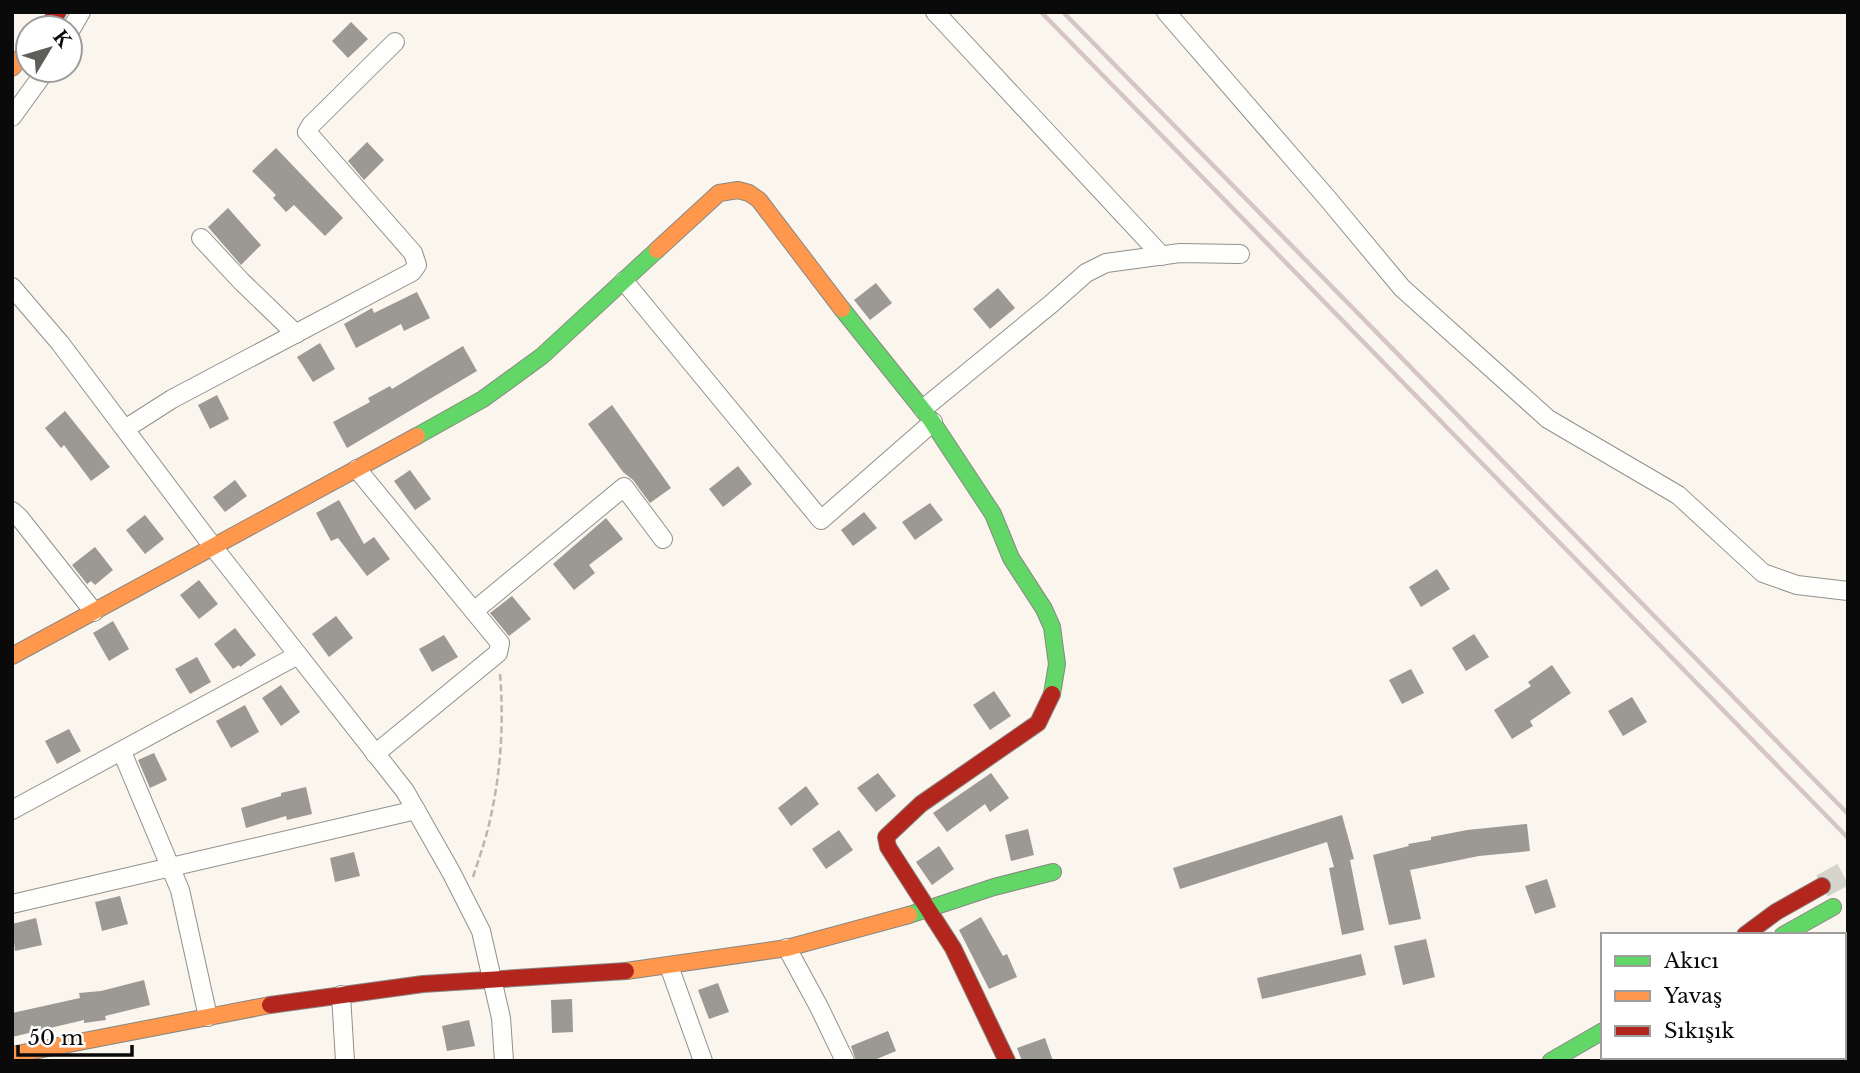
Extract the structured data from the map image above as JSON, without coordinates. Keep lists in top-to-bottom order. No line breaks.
{"legend":["Akıcı","Yavaş","Sıkışık"],"scale_bar":"50 m","north":"top right"}
